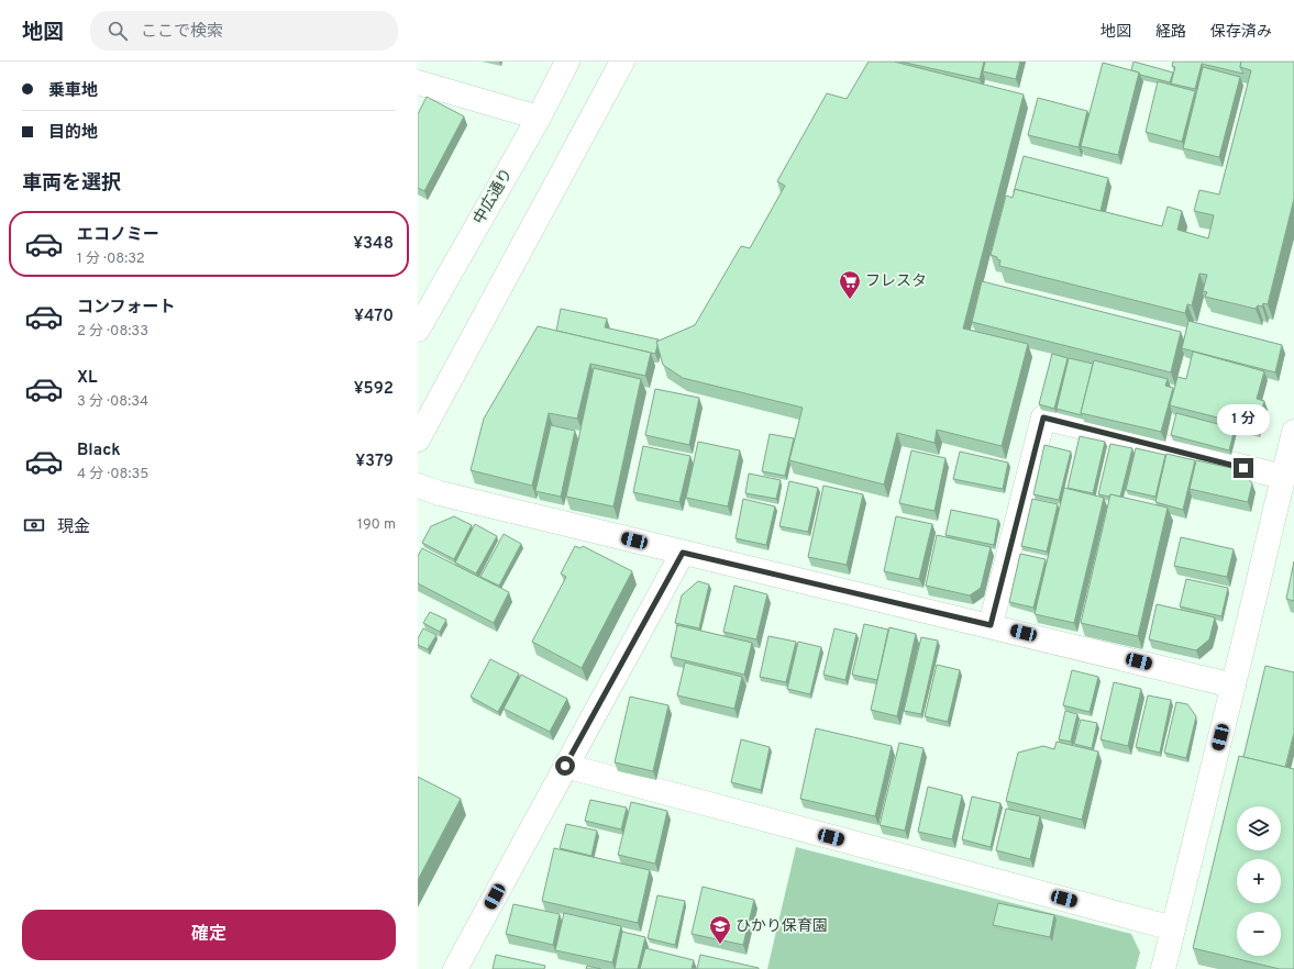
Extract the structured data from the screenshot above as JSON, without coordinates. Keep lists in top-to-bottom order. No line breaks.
{"streets":{"street":["中広通り"]},"places":{"supermarket":["フレスタ"],"school or university":["ひかり保育園"]},"page":{"header":"地図","search":"ここで検索","nav":["地図","経路","保存済み"],"banner":["乗車地","目的地"],"heading":"車両を選択","list":[{"name":"エコノミー","note":"1 分 · 08:32","value":"¥348"},{"name":"コンフォート","note":"2 分 · 08:33","value":"¥470"},{"name":"XL","note":"3 分 · 08:34","value":"¥592"},{"name":"Black","note":"4 分 · 08:35","value":"¥379"}],"bubble":"1 分","pay":["現金","190 m"],"map_buttons":["+","−"],"buttons":"確定"}}
